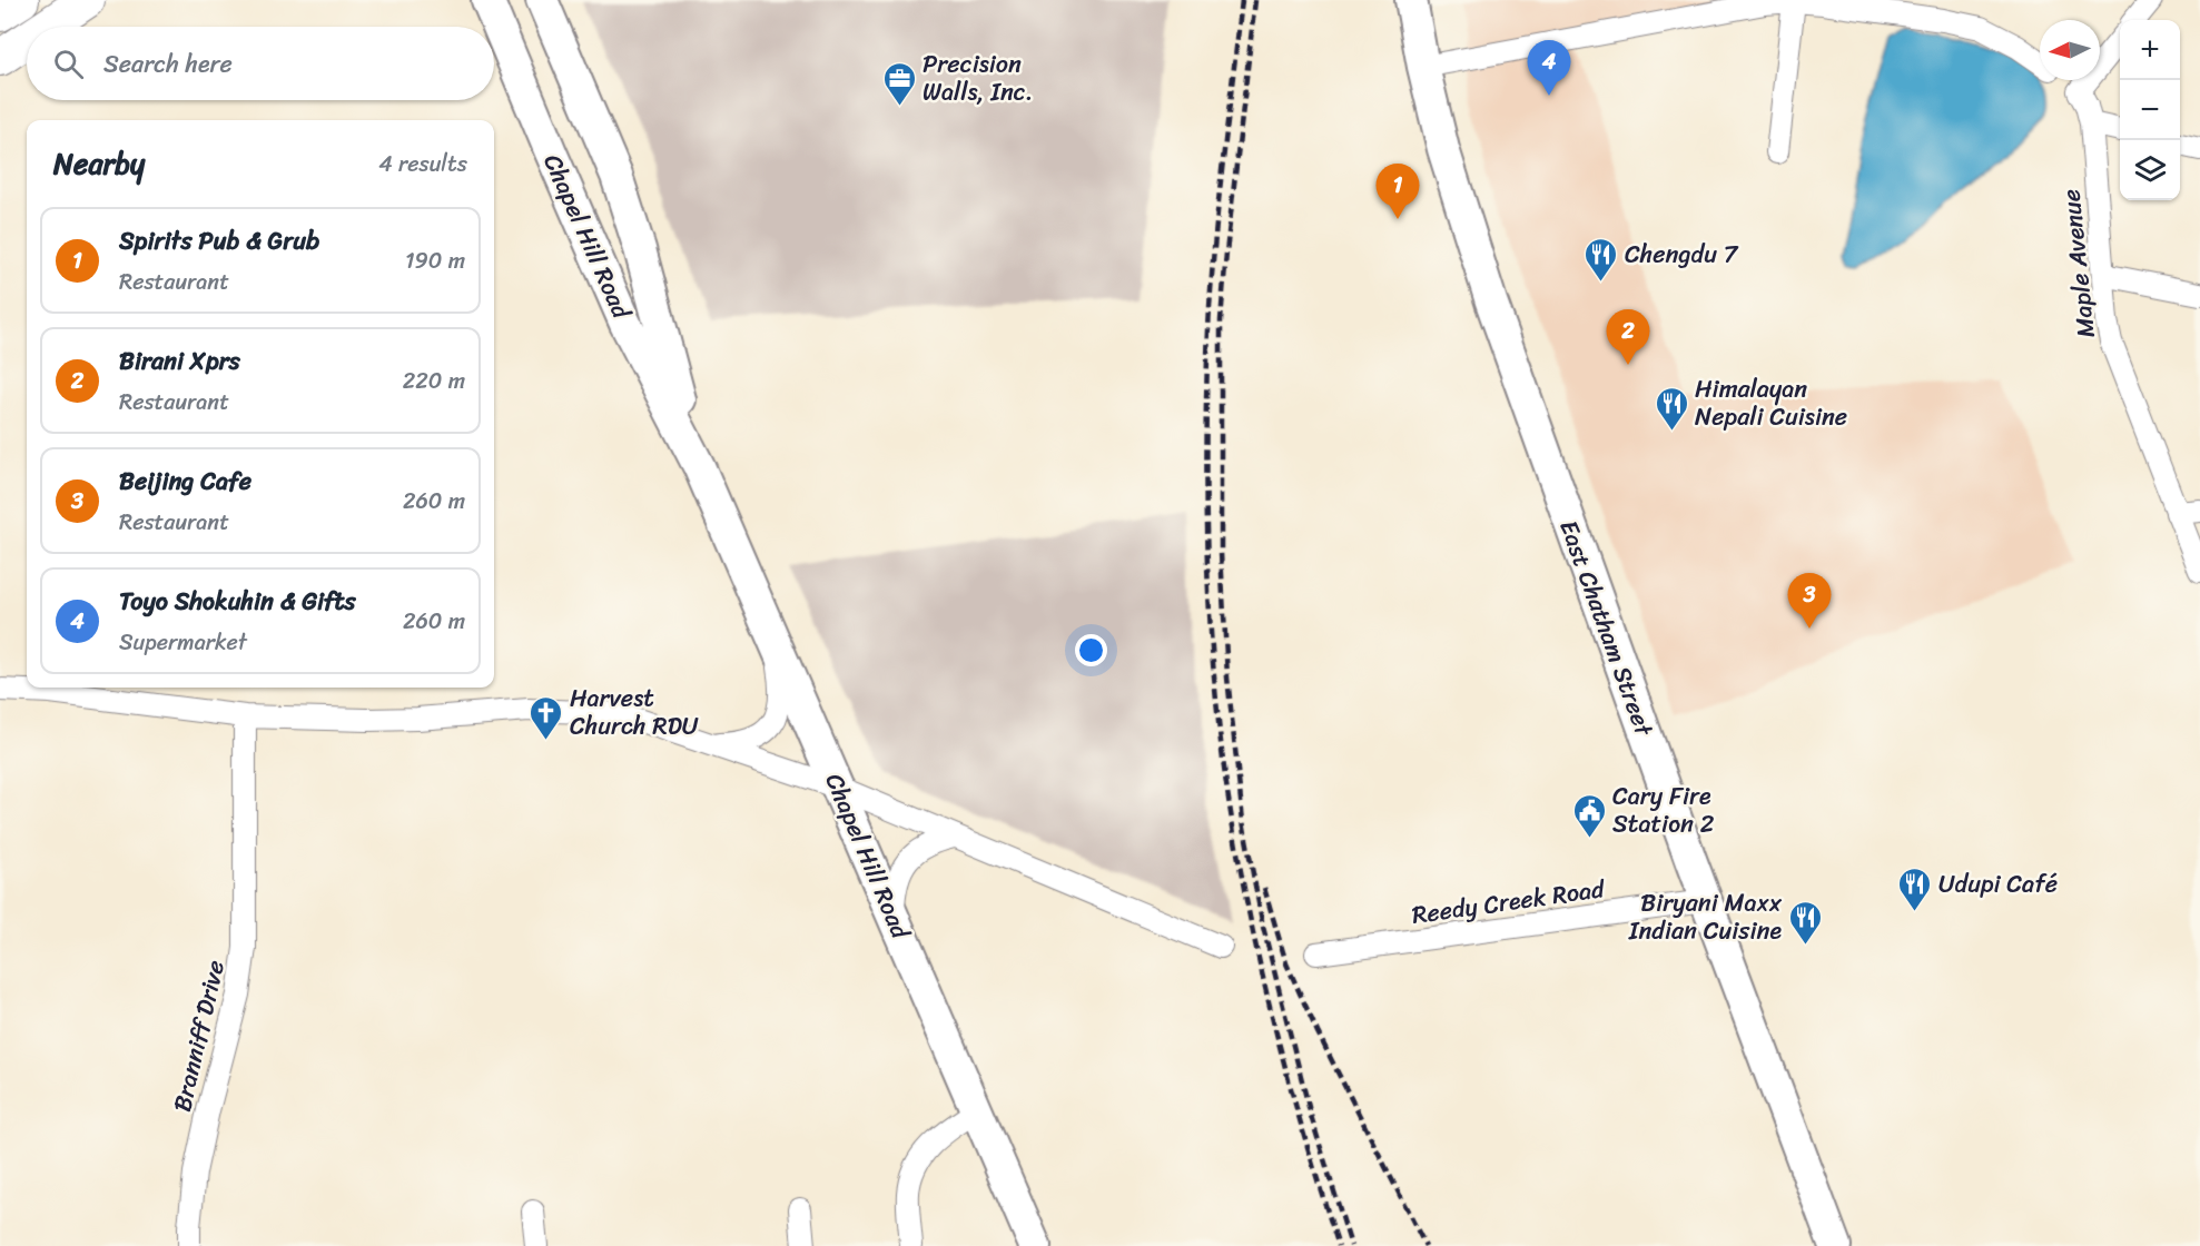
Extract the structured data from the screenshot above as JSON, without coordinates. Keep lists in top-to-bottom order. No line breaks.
{"streets":{"main road":["Chapel Hill Road","East Chatham Street"],"street":["Maple Avenue","Reedy Creek Road","Branniff Drive"]},"crossings":[["East Chatham Street","Reedy Creek Road"]],"places":{"office":["Precision Walls, Inc."],"restaurant":["Chengdu 7","Himalayan Nepali Cuisine","Udupi Café","Biryani Maxx Indian Cuisine"],"church":["Harvest Church RDU"],"public building":["Cary Fire Station 2"]},"north":"left","page":{"map_buttons":["+","−"],"search":"Search here","pins":["4","1","2","3"],"heading":["Nearby","4 results"],"list":[{"mark":"1","name":"Spirits Pub & Grub","note":"Restaurant","value":"190 m"},{"mark":"2","name":"Birani Xprs","note":"Restaurant","value":"220 m"},{"mark":"3","name":"Beijing Cafe","note":"Restaurant","value":"260 m"},{"mark":"4","name":"Toyo Shokuhin & Gifts","note":"Supermarket","value":"260 m"}]}}
